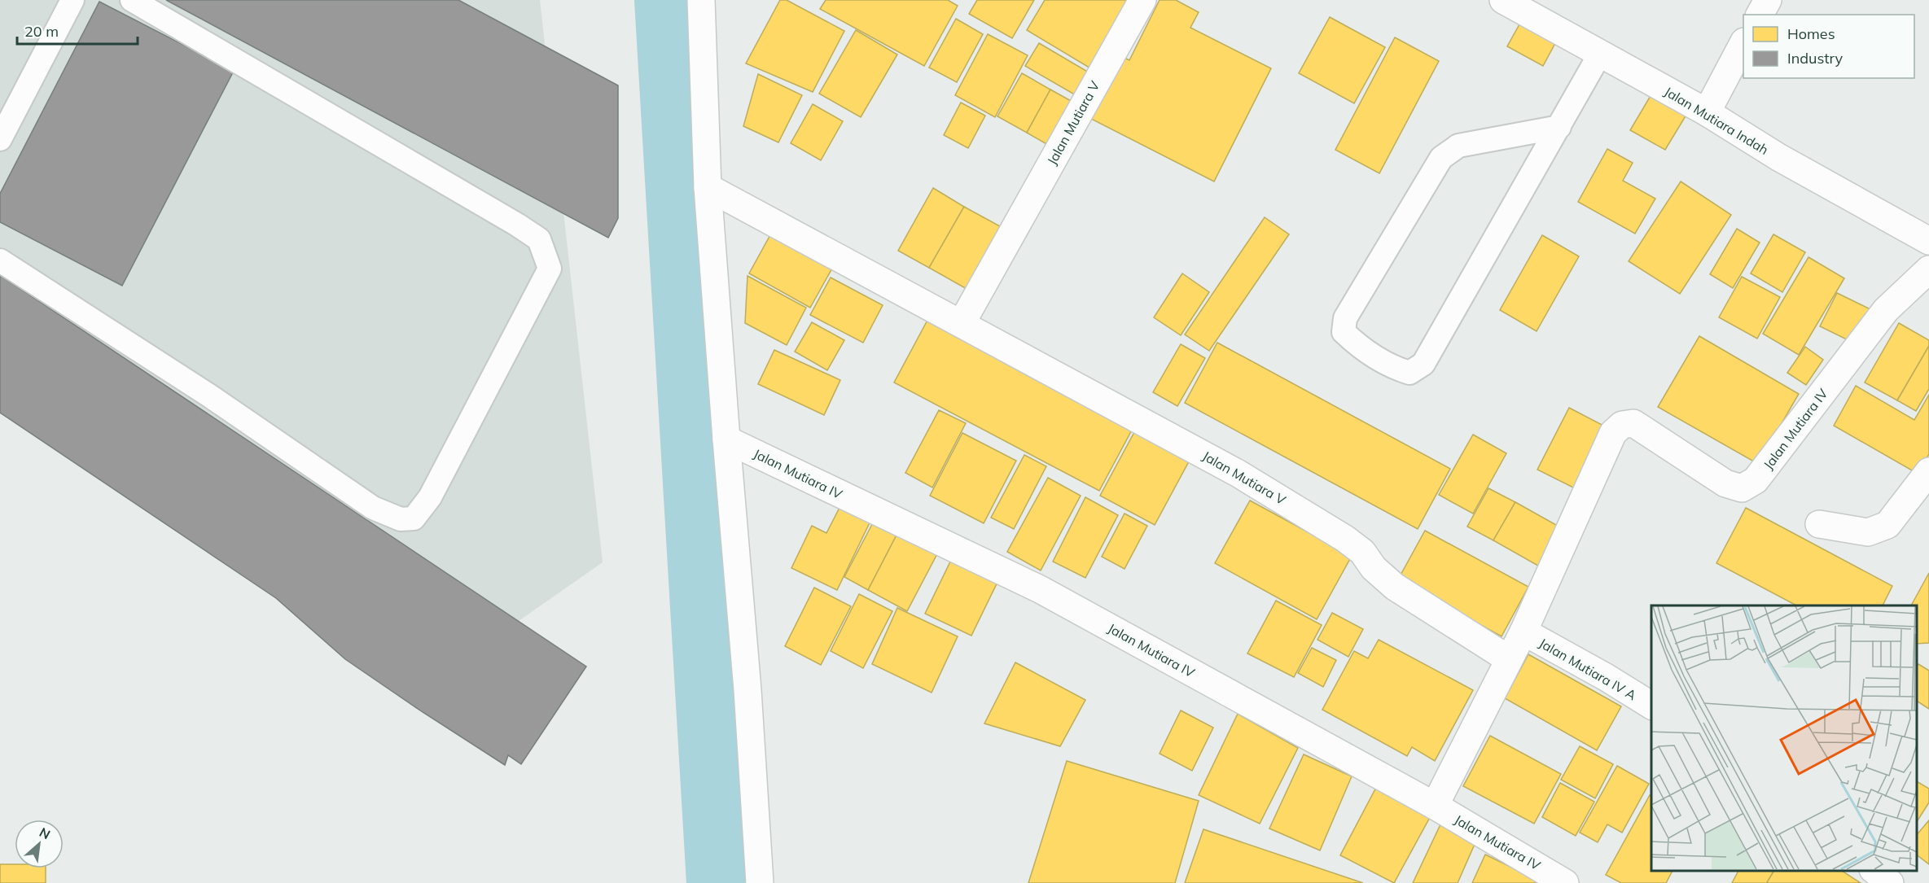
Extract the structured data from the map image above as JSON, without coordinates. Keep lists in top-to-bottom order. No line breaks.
{"streets":{"street":["Jalan Mutiara Indah","Jalan Mutiara V","Jalan Mutiara IV","Jalan Mutiara IV A"]},"crossings":[["Jalan Mutiara IV","Jalan Mutiara IV A"]],"legend":["Homes","Industry"],"scale_bar":"20 m","north":"top right"}
